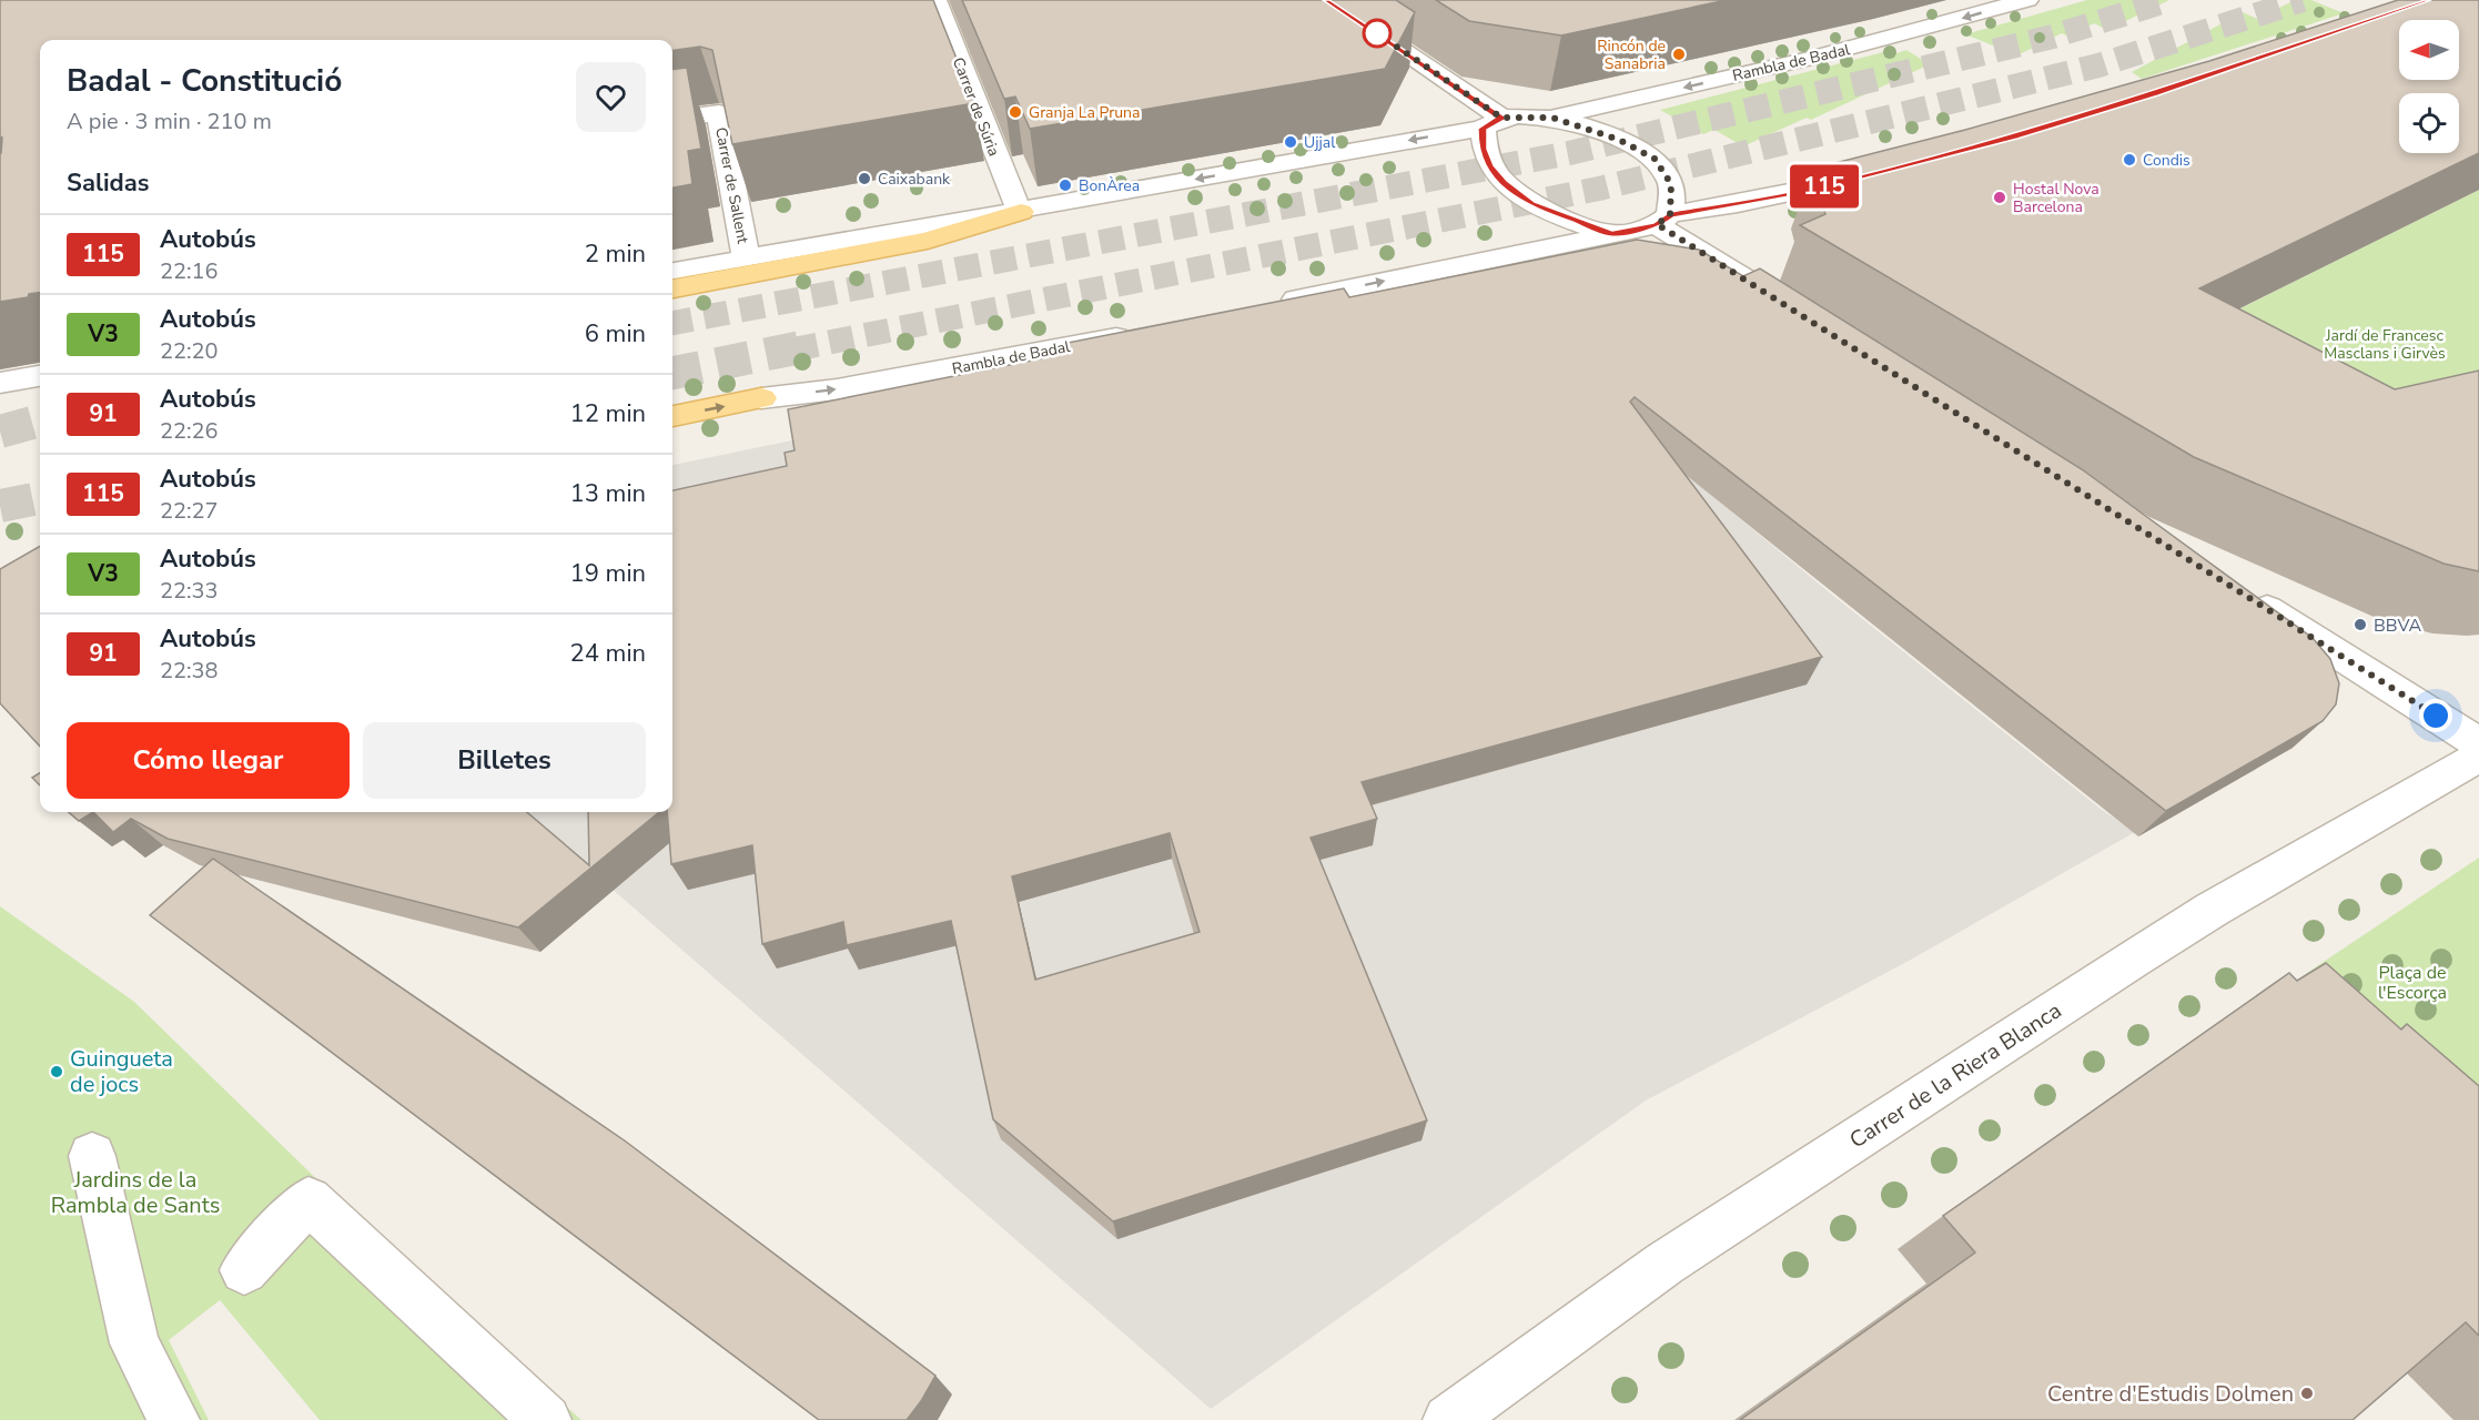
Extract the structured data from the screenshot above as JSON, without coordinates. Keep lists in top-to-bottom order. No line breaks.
{"streets":{"street":["Rambla de Badal","Carrer de Súria","Carrer de Sallent","Carrer de la Riera Blanca"]},"crossings":[["Rambla de Badal","Carrer de Súria"],["Rambla de Badal","Carrer de Sallent"]],"parks":["Jardí de Francesc Masclans i Girvès","Plaça de l'Escorça","Jardins de la Rambla de Sants"],"places":["Rincón de Sanabria","Granja La Pruna","Ujjal","Condis","Caixabank","BonÀrea","Hostal Nova Barcelona","BBVA","Guingueta de jocs","Centre d'Estudis Dolmen"],"lines":["bus line 115"],"north":"left","page":{"on_map":"115","heading":[["Badal - Constitució","A pie · 3 min · 210 m"],"Salidas"],"list":[{"mark":"115","name":"Autobús","note":"22:16","value":"2 min"},{"mark":"V3","name":"Autobús","note":"22:20","value":"6 min"},{"mark":"91","name":"Autobús","note":"22:26","value":"12 min"},{"mark":"115","name":"Autobús","note":"22:27","value":"13 min"},{"mark":"V3","name":"Autobús","note":"22:33","value":"19 min"},{"mark":"91","name":"Autobús","note":"22:38","value":"24 min"}],"buttons":["Cómo llegar","Billetes"]}}
